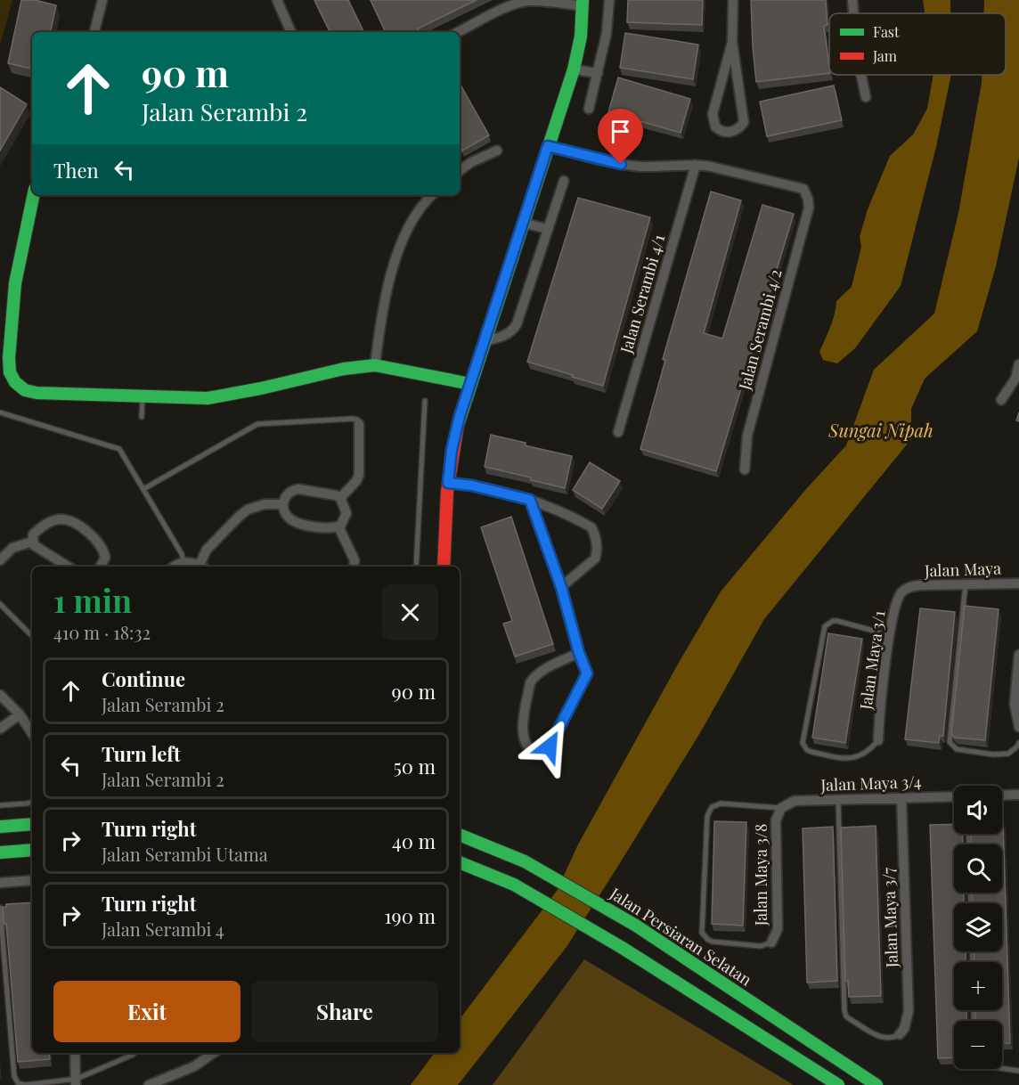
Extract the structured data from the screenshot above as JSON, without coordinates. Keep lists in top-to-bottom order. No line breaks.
{"streets":{"street":["Jalan Serambi 4/1","Jalan Serambi 4/2","Jalan Maya","Jalan Maya 3/1","Jalan Maya 3/4","Jalan Maya 3/8","Jalan Maya 3/7","Jalan Persiaran Selatan"]},"crossings":[["Jalan Serambi 4/1","Jalan Serambi 4/2"],["Jalan Maya","Jalan Maya 3/1"],["Jalan Maya 3/4","Jalan Maya 3/8"],["Jalan Maya 3/4","Jalan Maya 3/7"]],"water":["Sungai Nipah"],"legend":["Fast","Jam"],"page":{"turn":["90 m","Jalan Serambi 2"],"then":"Then","heading":["1 min","410 m · 18:32"],"list":[{"name":"Continue","note":"Jalan Serambi 2","value":"90 m"},{"name":"Turn left","note":"Jalan Serambi 2","value":"50 m"},{"name":"Turn right","note":"Jalan Serambi Utama","value":"40 m"},{"name":"Turn right","note":"Jalan Serambi 4","value":"190 m"}],"map_buttons":["+","−"],"buttons":["Exit","Share"]}}
